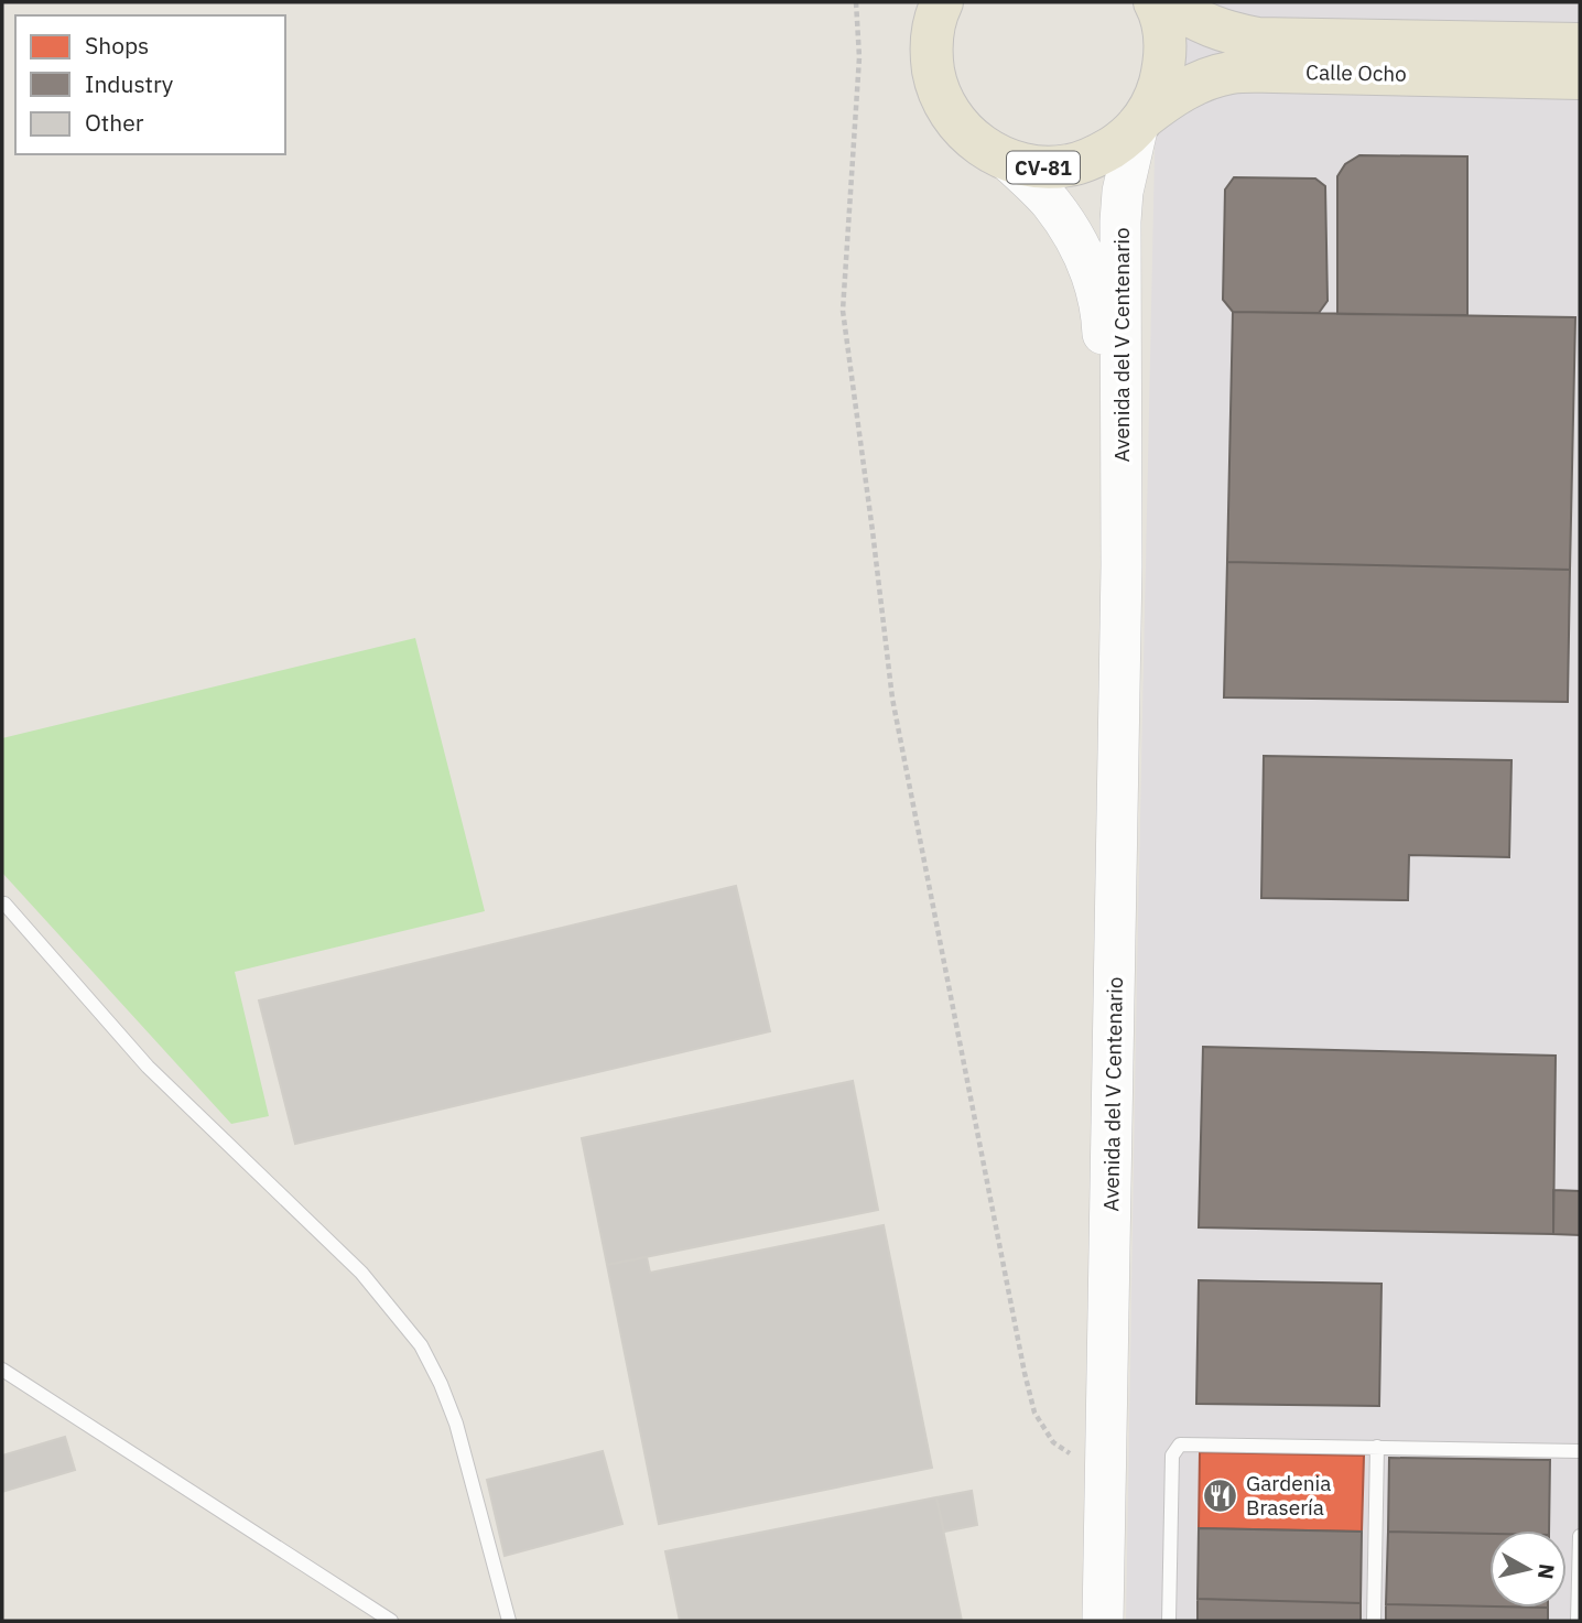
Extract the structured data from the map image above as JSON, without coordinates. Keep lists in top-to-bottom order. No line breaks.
{"streets":{"main road":["Calle Ocho","CV-81","Avenida del V Centenario"]},"crossings":[["Calle Ocho","CV-81"],["Calle Ocho","Avenida del V Centenario"],["CV-81","Avenida del V Centenario"]],"places":{"restaurant":["Gardenia Brasería"]},"legend":["Shops","Industry","Other"],"north":"right"}
